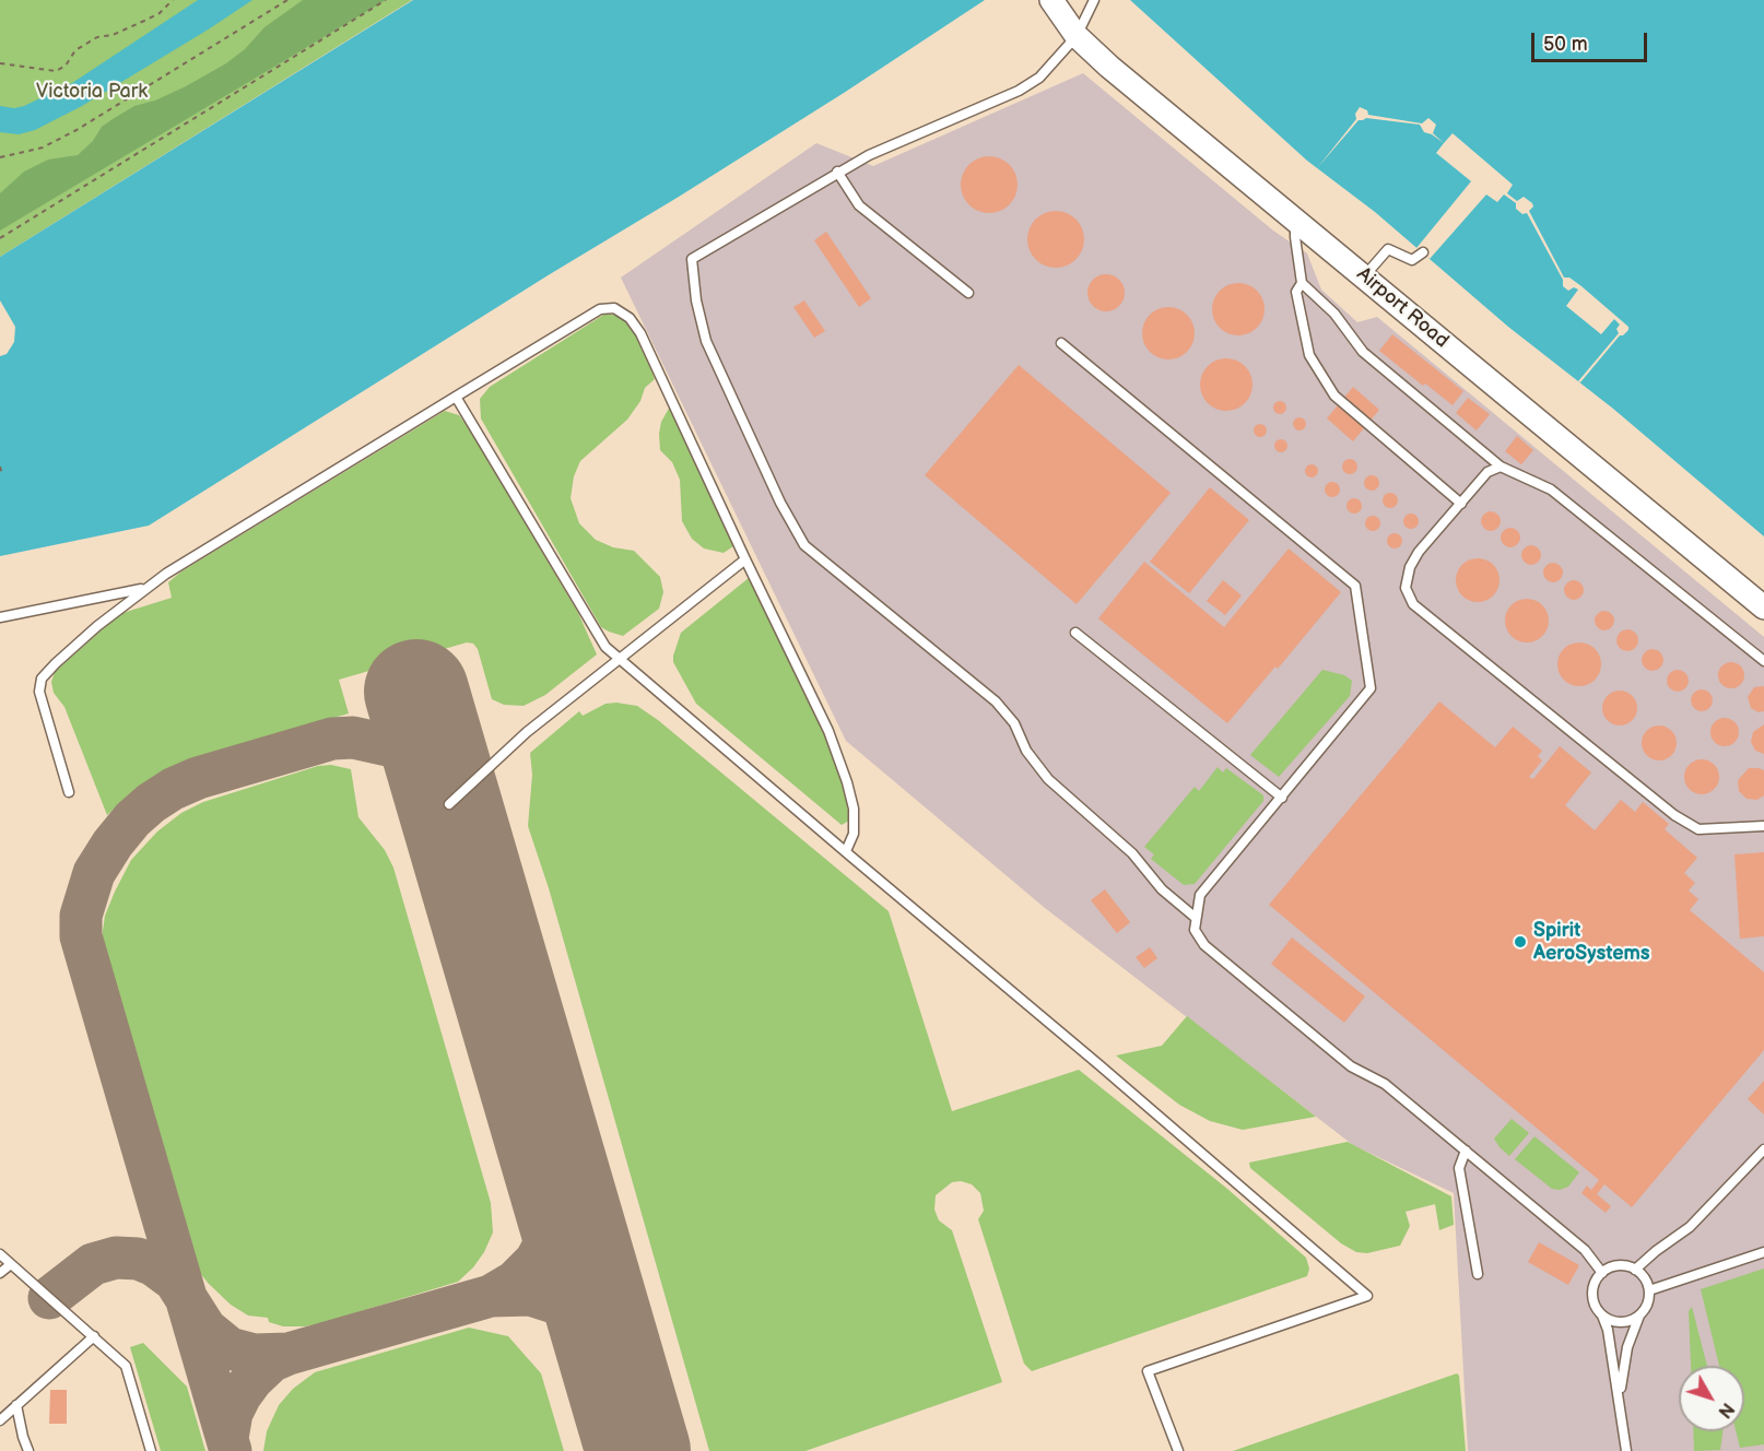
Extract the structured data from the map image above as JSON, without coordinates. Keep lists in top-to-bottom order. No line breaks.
{"streets":{"street":["Airport Road"]},"parks":["Victoria Park"],"places":["Spirit AeroSystems"],"scale_bar":"50 m","north":"bottom right"}
